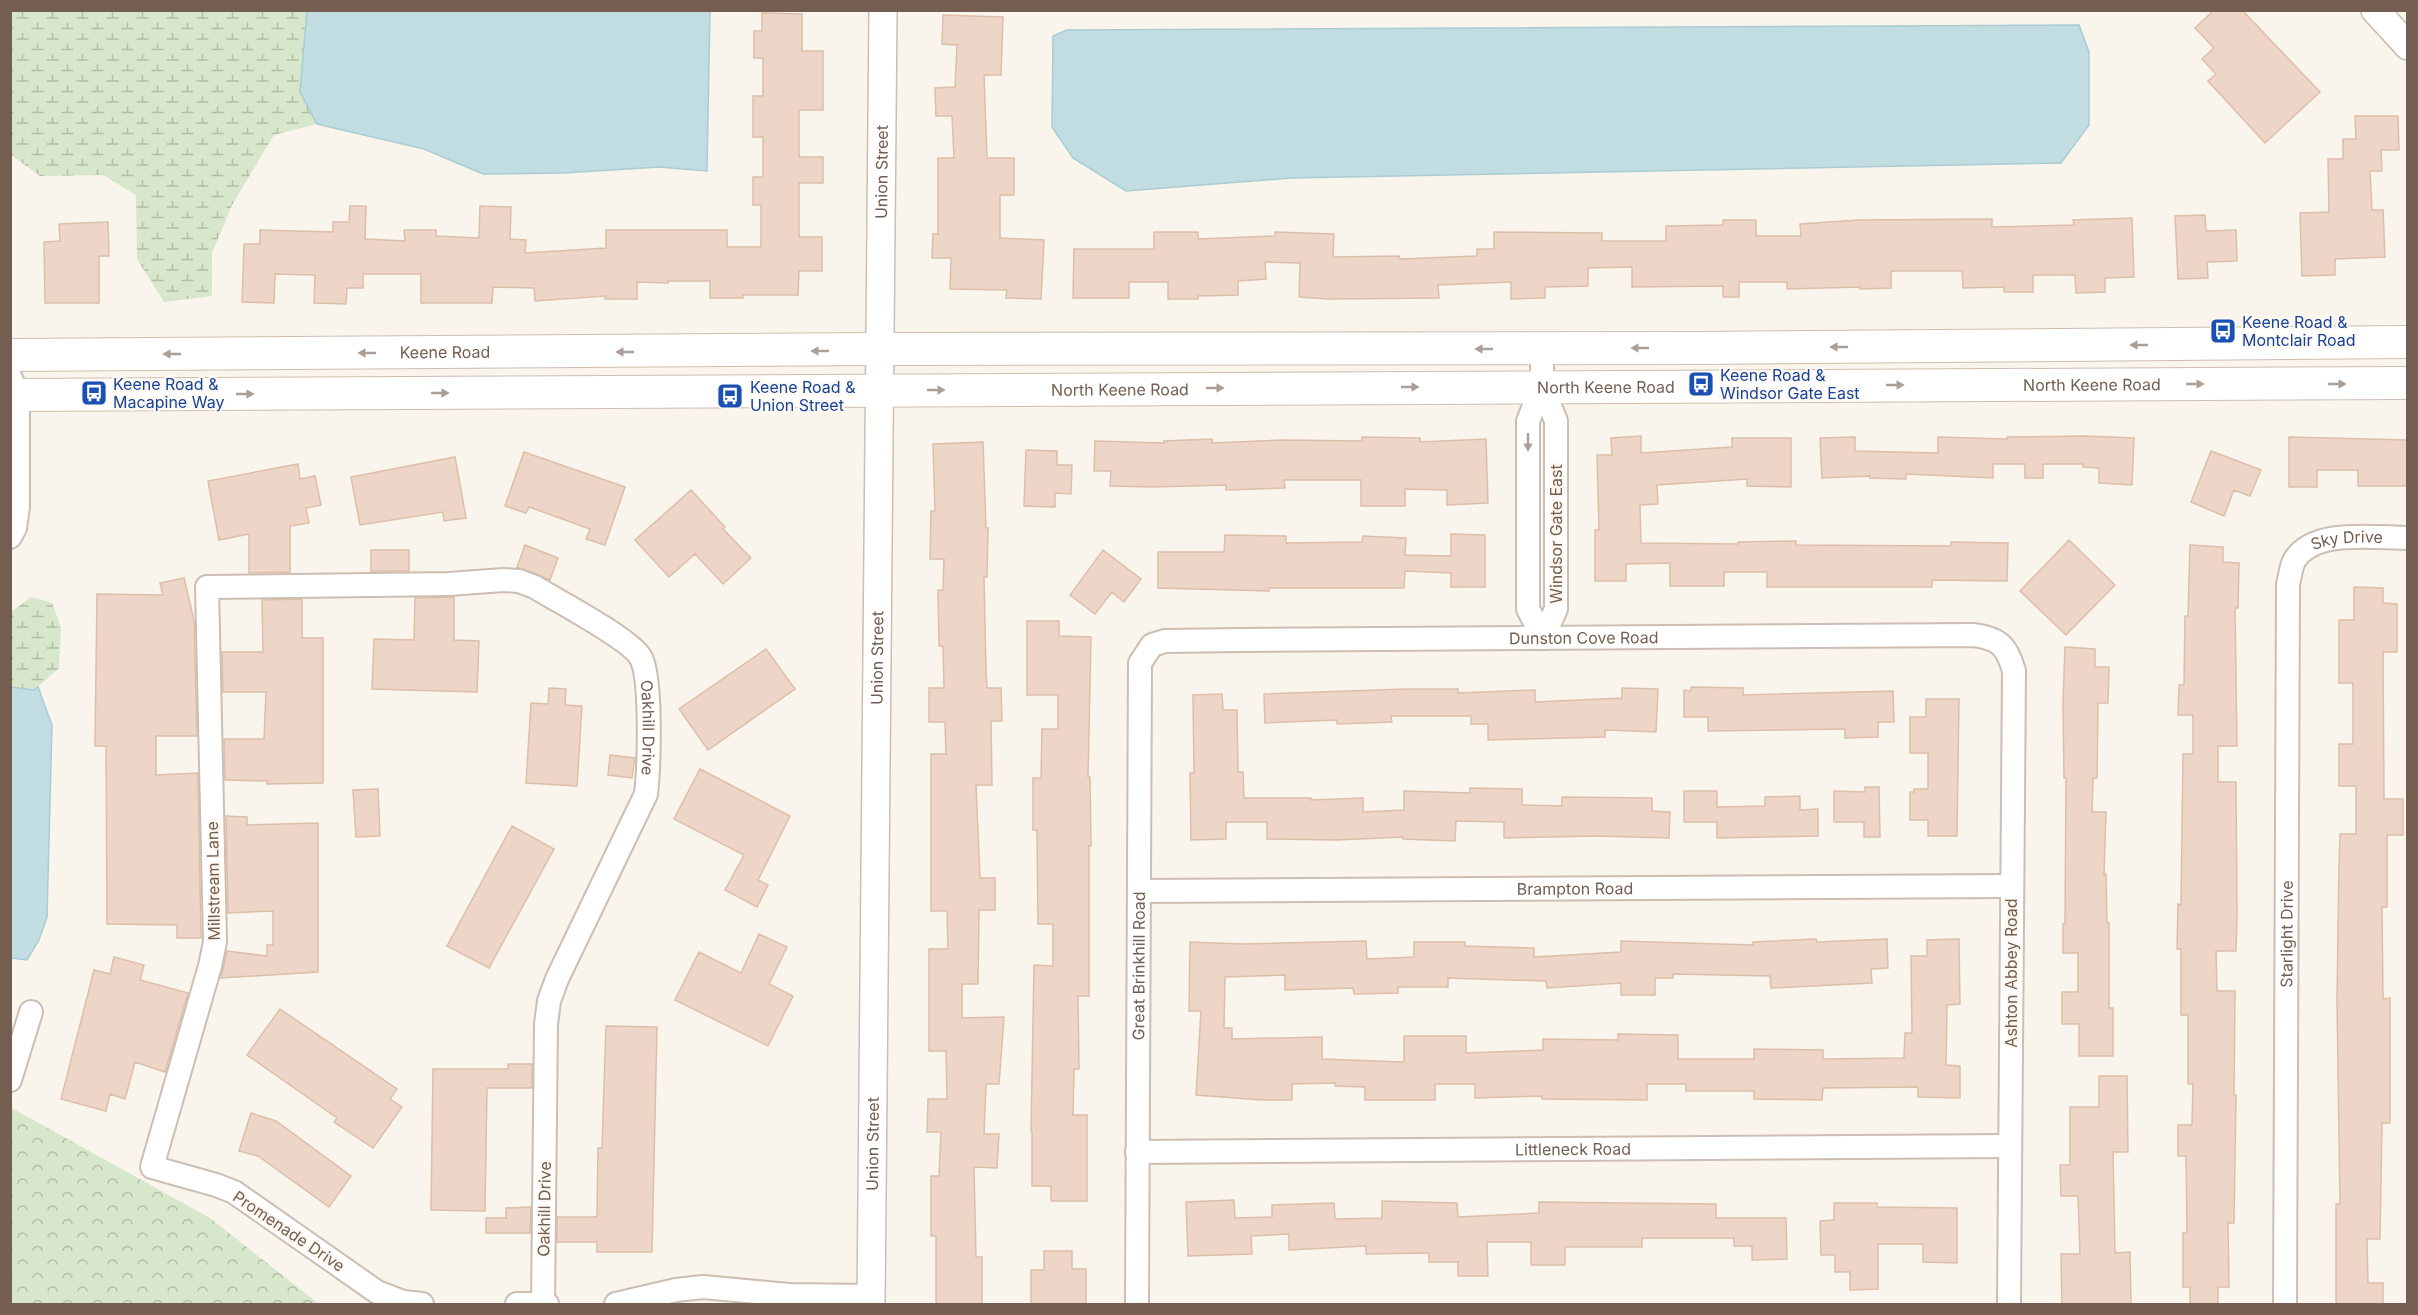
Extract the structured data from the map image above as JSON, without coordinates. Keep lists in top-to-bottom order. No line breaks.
{"streets":{"main road":["Keene Road","North Keene Road"],"street":["Union Street","Windsor Gate East","Sky Drive","Dunston Cove Road","Oakhill Drive","Millstream Lane","Brampton Road","Starlight Drive","Great Brinkhill Road","Ashton Abbey Road","Littleneck Road","Promenade Drive"]},"crossings":[["Union Street","Keene Road"],["Union Street","North Keene Road"],["North Keene Road","Windsor Gate East"],["Windsor Gate East","Dunston Cove Road"],["Sky Drive","Starlight Drive"],["Dunston Cove Road","Great Brinkhill Road"],["Dunston Cove Road","Ashton Abbey Road"],["Oakhill Drive","Millstream Lane"],["Millstream Lane","Promenade Drive"],["Brampton Road","Great Brinkhill Road"],["Brampton Road","Ashton Abbey Road"],["Great Brinkhill Road","Littleneck Road"],["Ashton Abbey Road","Littleneck Road"]],"places":{"bus stop":["Keene Road & Montclair Road","Keene Road & Windsor Gate East","Keene Road & Macapine Way","Keene Road & Union Street"]}}
